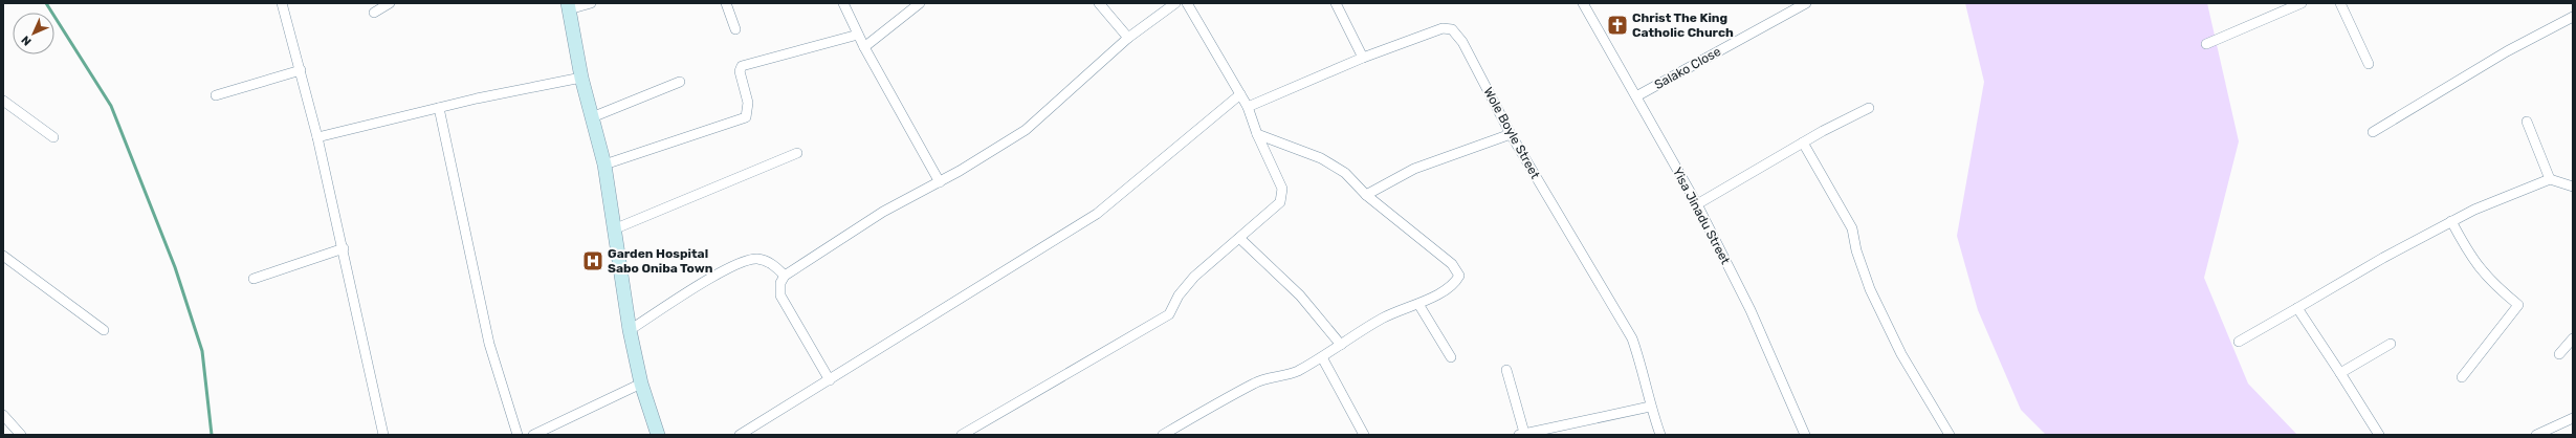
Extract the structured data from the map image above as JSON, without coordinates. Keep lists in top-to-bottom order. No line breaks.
{"streets":{"street":["Salako Close","Wole Boyle Street","Yisa Jinadu Street"]},"crossings":[["Salako Close","Yisa Jinadu Street"]],"places":{"church":["Christ The King Catholic Church"],"hospital":["Garden Hospital Sabo Oniba Town"]},"north":"bottom left"}
